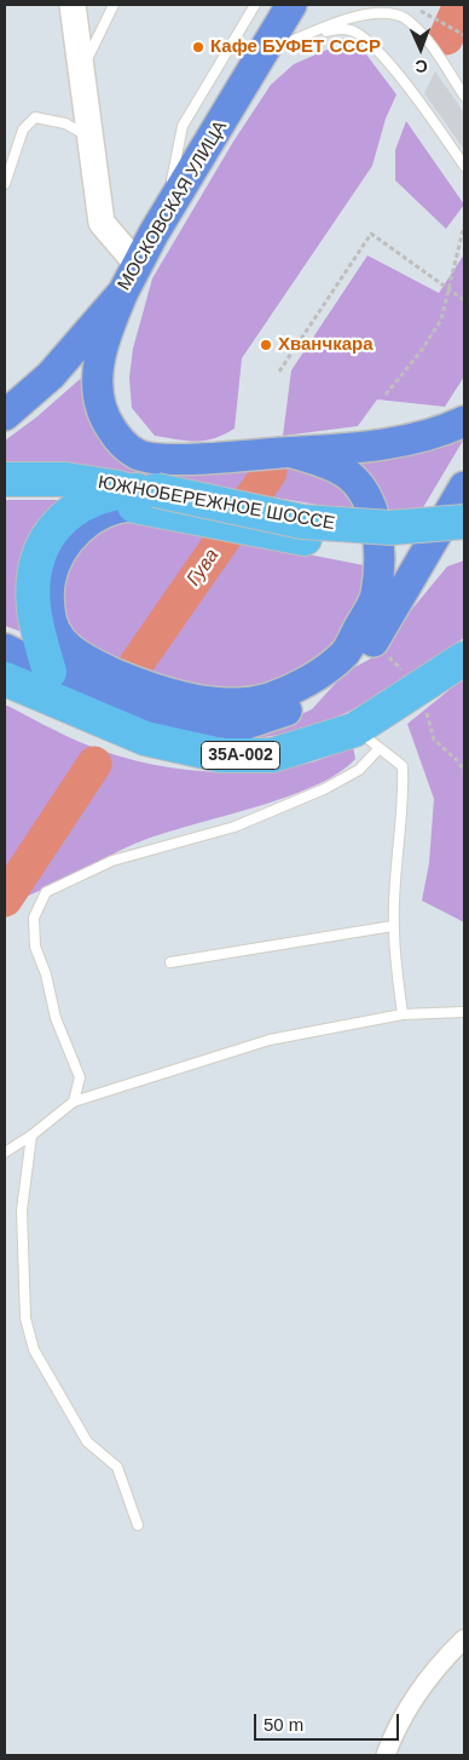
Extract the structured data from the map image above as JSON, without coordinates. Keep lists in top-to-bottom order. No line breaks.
{"streets":{"highway":["ЮЖНОБЕРЕЖНОЕ ШОССЕ","35А-002"],"main road":["МОСКОВСКАЯ УЛИЦА"]},"water":["Гува"],"places":["Кафе БУФЕТ СССР","Хванчкара"],"scale_bar":"50 m","north":"bottom"}
